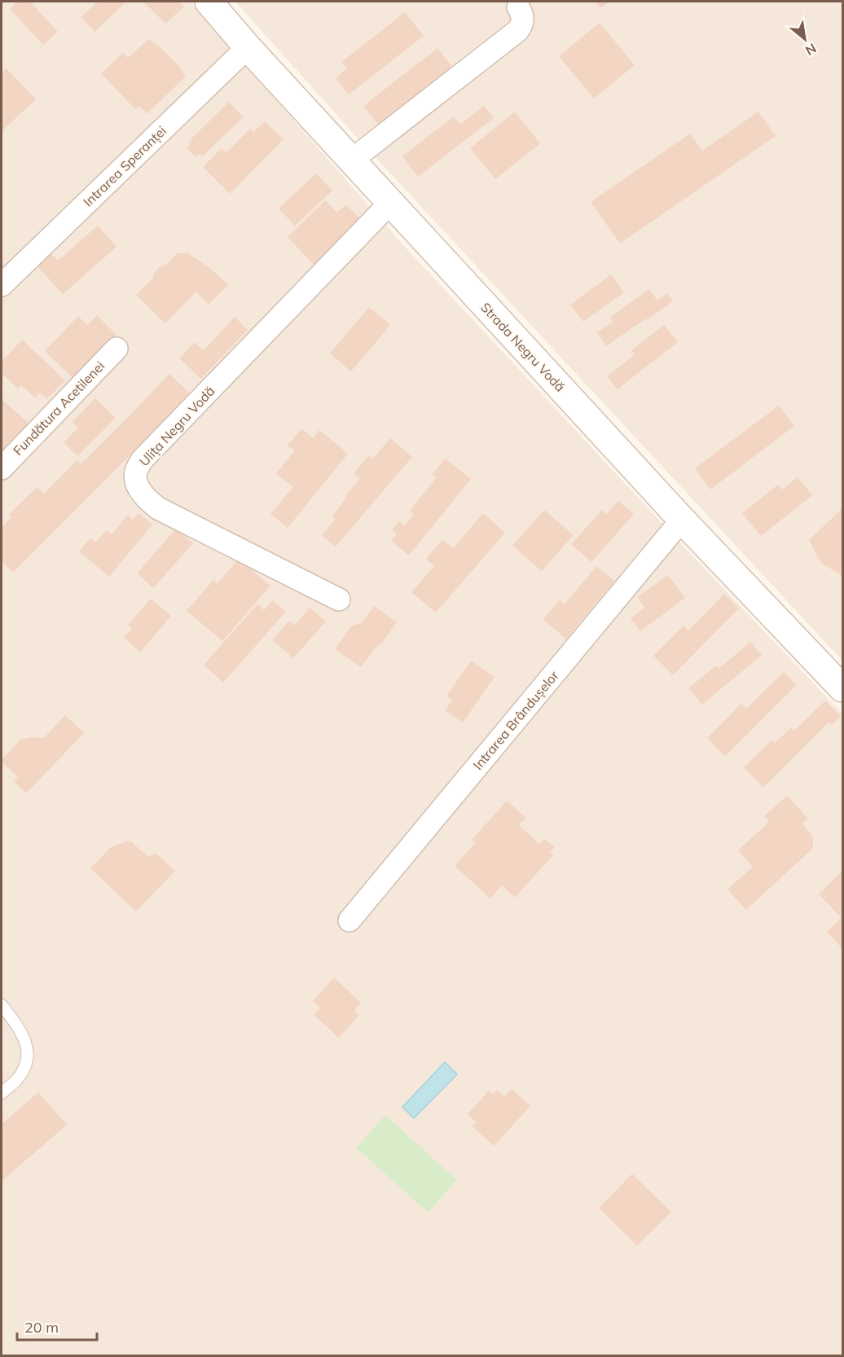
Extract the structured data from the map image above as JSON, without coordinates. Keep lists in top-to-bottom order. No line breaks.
{"streets":{"street":["Intrarea Speranței","Strada Negru Vodă","Fundătura Acetilenei","Ulița Negru Vodă","Intrarea Brândușelor"]},"crossings":[["Intrarea Speranței","Strada Negru Vodă"],["Strada Negru Vodă","Ulița Negru Vodă"],["Strada Negru Vodă","Intrarea Brândușelor"]],"scale_bar":"20 m","north":"bottom right"}
